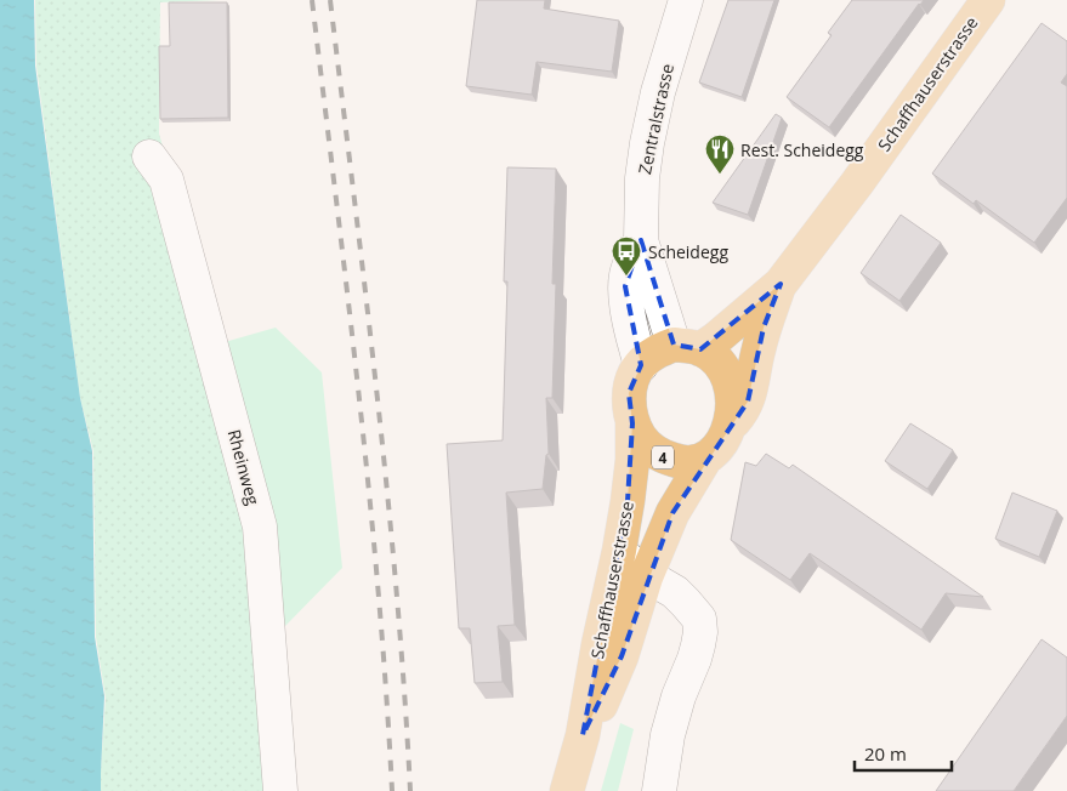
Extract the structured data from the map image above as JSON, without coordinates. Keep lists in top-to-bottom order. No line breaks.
{"streets":{"main road":["Schaffhauserstrasse","4"],"street":["Zentralstrasse","Rheinweg"]},"crossings":[["Schaffhauserstrasse","Zentralstrasse"],["Schaffhauserstrasse","4"],["Zentralstrasse","4"]],"places":{"restaurant":["Rest. Scheidegg"],"bus stop":["Scheidegg"]},"scale_bar":"20 m"}
